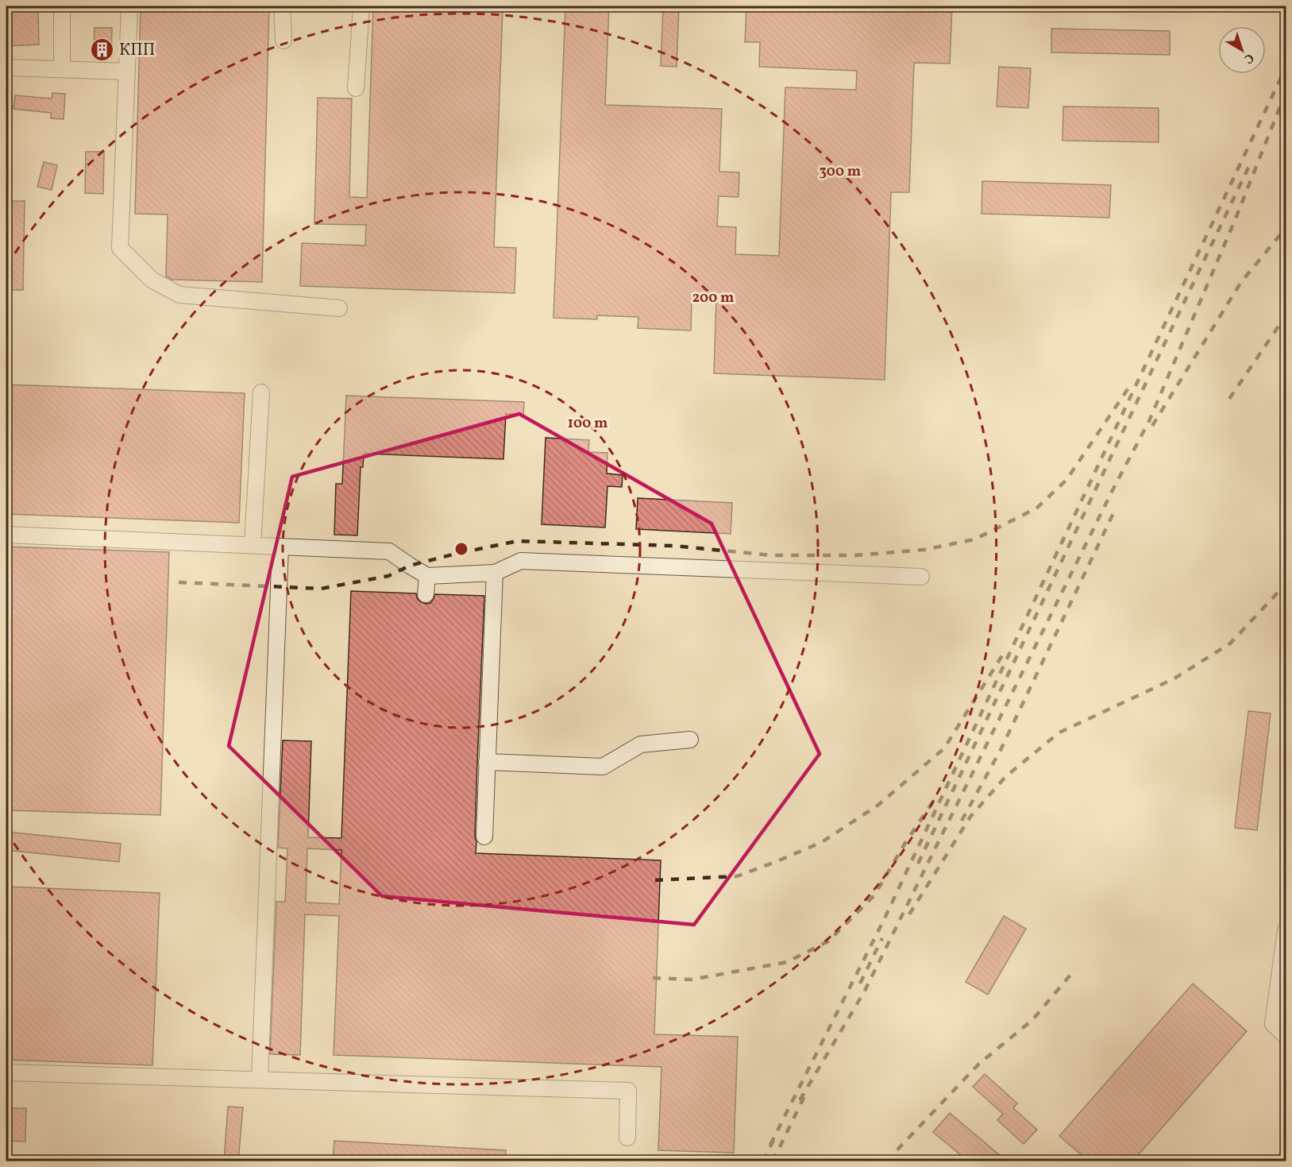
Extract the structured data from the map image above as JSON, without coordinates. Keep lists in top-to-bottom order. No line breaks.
{"places":{"building":["КПП"]},"north":"bottom right","rings":["300 m","200 m","100 m"]}
